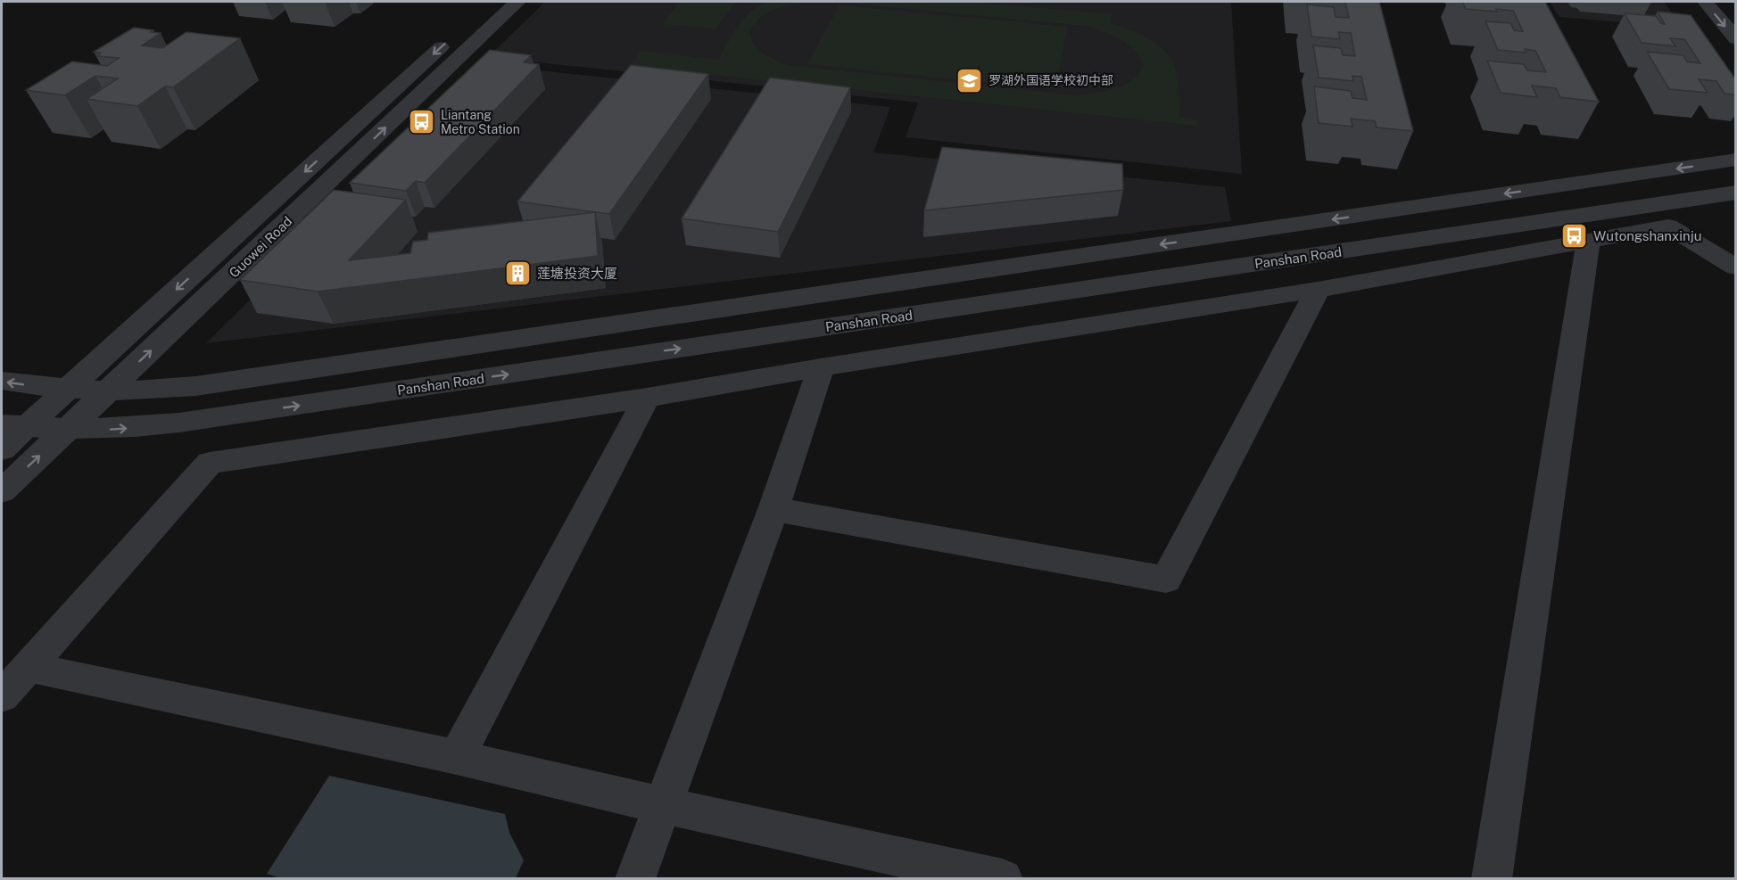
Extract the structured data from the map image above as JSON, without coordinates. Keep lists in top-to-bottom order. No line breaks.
{"streets":{"street":["Guowei Road","Panshan Road"]},"crossings":[["Guowei Road","Panshan Road"]],"places":{"school or university":["罗湖外国语学校初中部"],"bus stop":["Liantang Metro Station","Wutongshanxinju"],"building":["莲塘投资大厦"]}}
